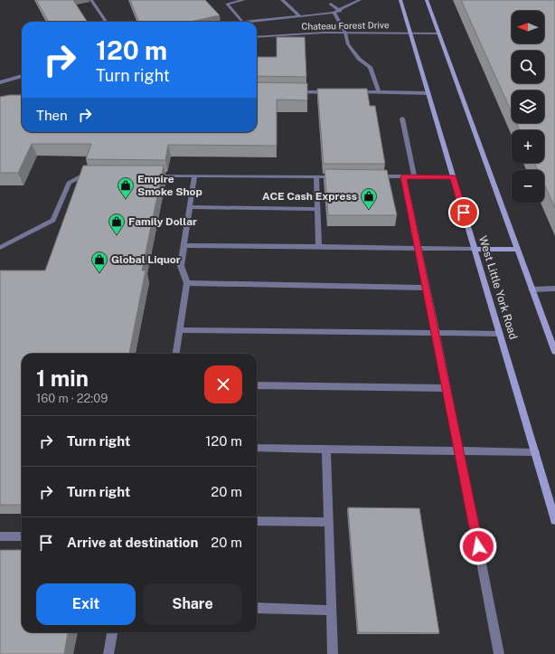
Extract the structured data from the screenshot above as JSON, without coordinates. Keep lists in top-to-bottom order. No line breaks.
{"streets":{"main road":["West Little York Road"],"street":["Chateau Forest Drive"]},"crossings":[["Chateau Forest Drive","West Little York Road"]],"places":{"shop":["Empire Smoke Shop","ACE Cash Express","Family Dollar","Global Liquor"]},"north":"left","page":{"map_buttons":["+","−"],"turn":["120 m","Turn right"],"then":"Then","heading":["1 min","160 m · 22:09"],"list":[{"name":"Turn right","value":"120 m"},{"name":"Turn right","value":"20 m"},{"name":"Arrive at destination","value":"20 m"}],"buttons":["Exit","Share"]}}
